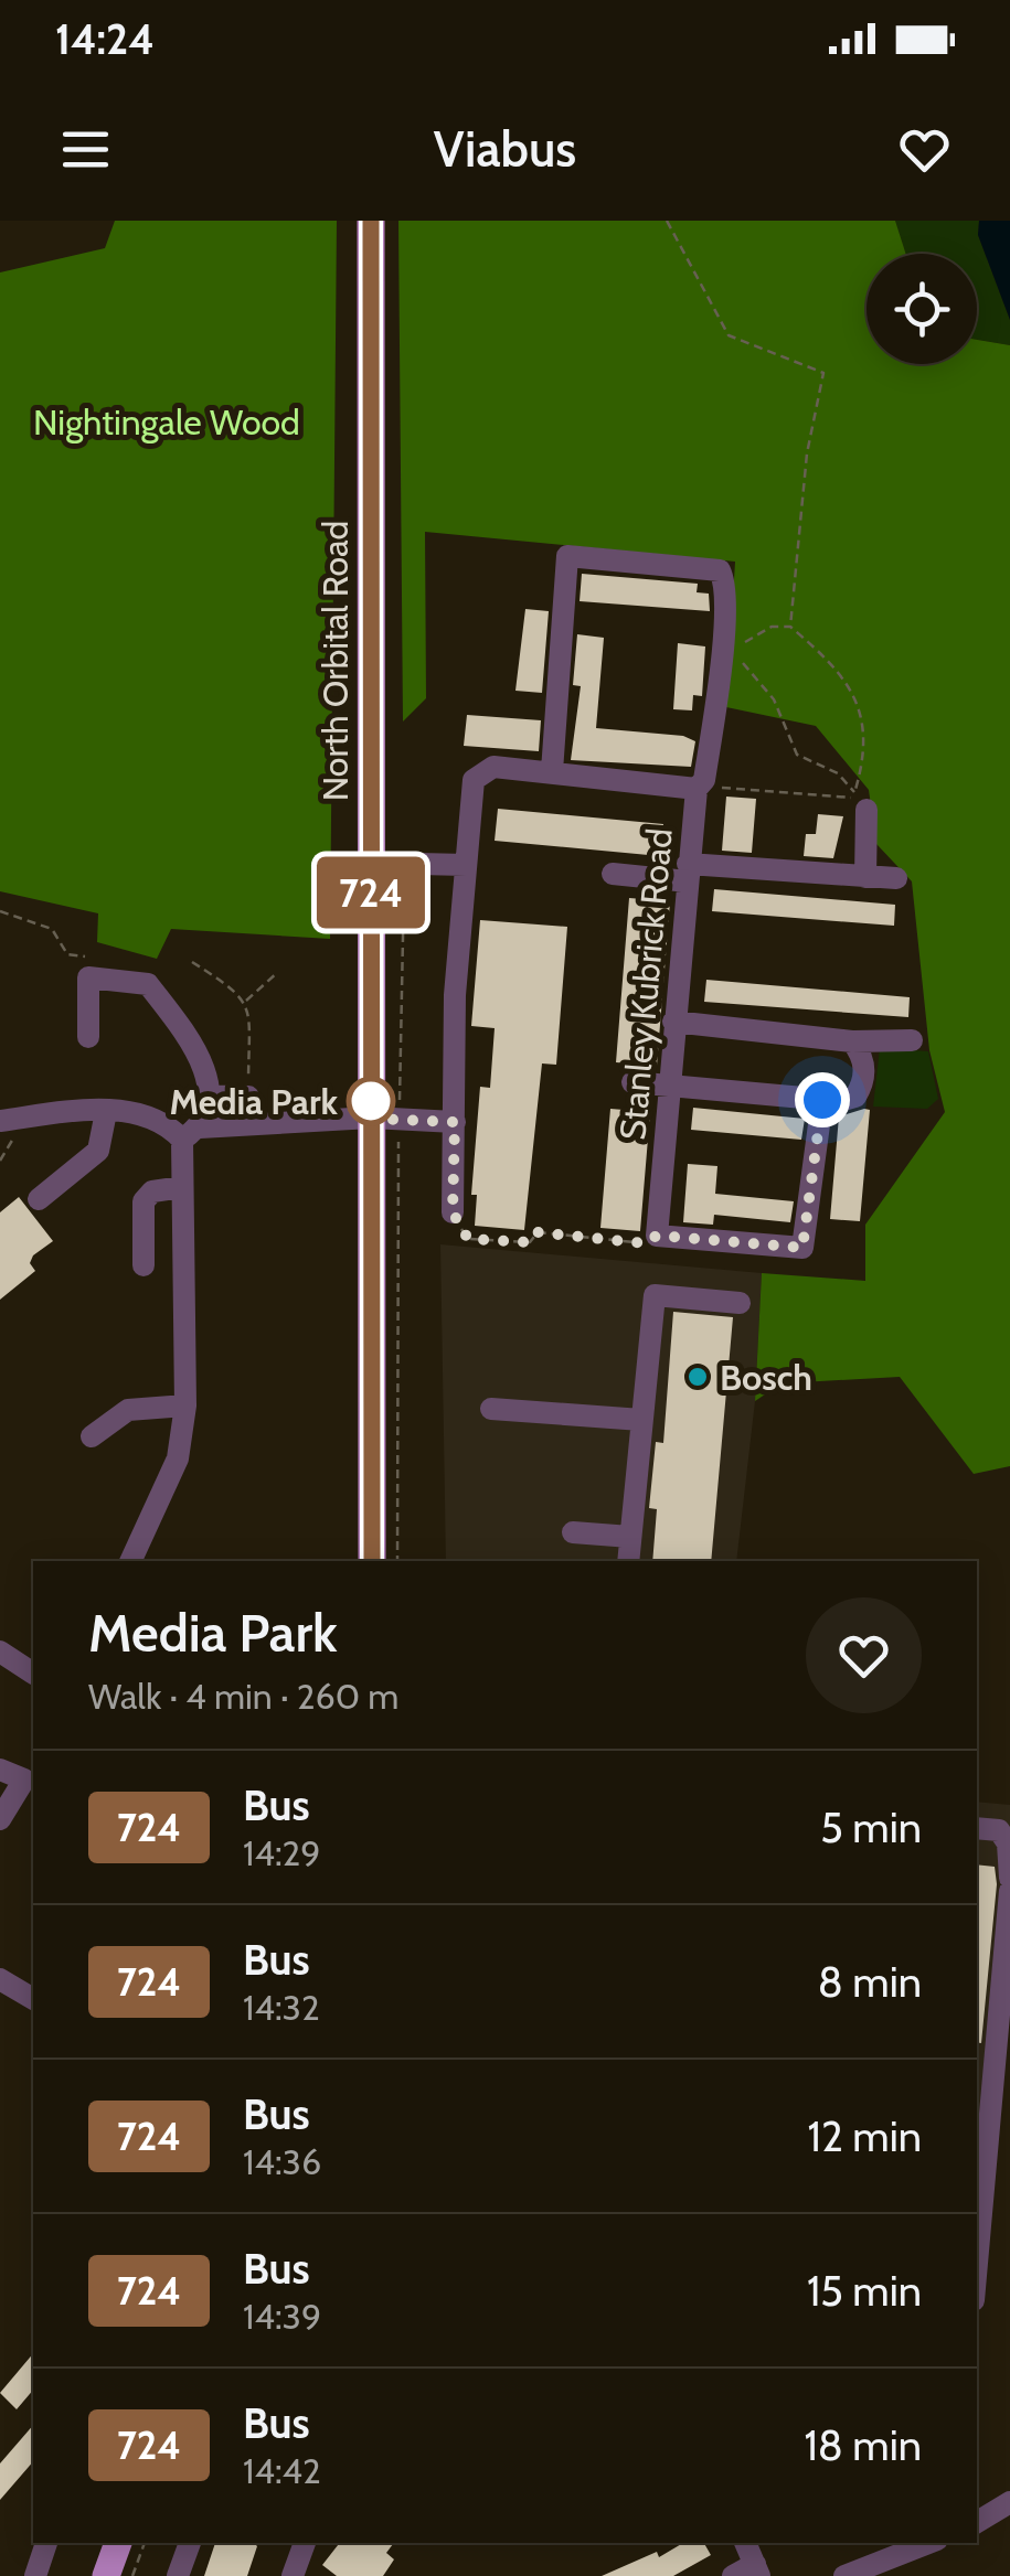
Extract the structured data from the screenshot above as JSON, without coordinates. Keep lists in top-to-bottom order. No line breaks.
{"streets":{"main road":["North Orbital Road"],"street":["Stanley Kubrick Road"]},"parks":["Nightingale Wood"],"places":["Media Park","Bosch"],"lines":["bus line 724"],"page":{"status":"14:24","header":"Viabus","on_map":"724","heading":["Media Park","Walk · 4 min · 260 m"],"list":[{"mark":"724","name":"Bus","note":"14:29","value":"5 min"},{"mark":"724","name":"Bus","note":"14:32","value":"8 min"},{"mark":"724","name":"Bus","note":"14:36","value":"12 min"},{"mark":"724","name":"Bus","note":"14:39","value":"15 min"},{"mark":"724","name":"Bus","note":"14:42","value":"18 min"}]}}
